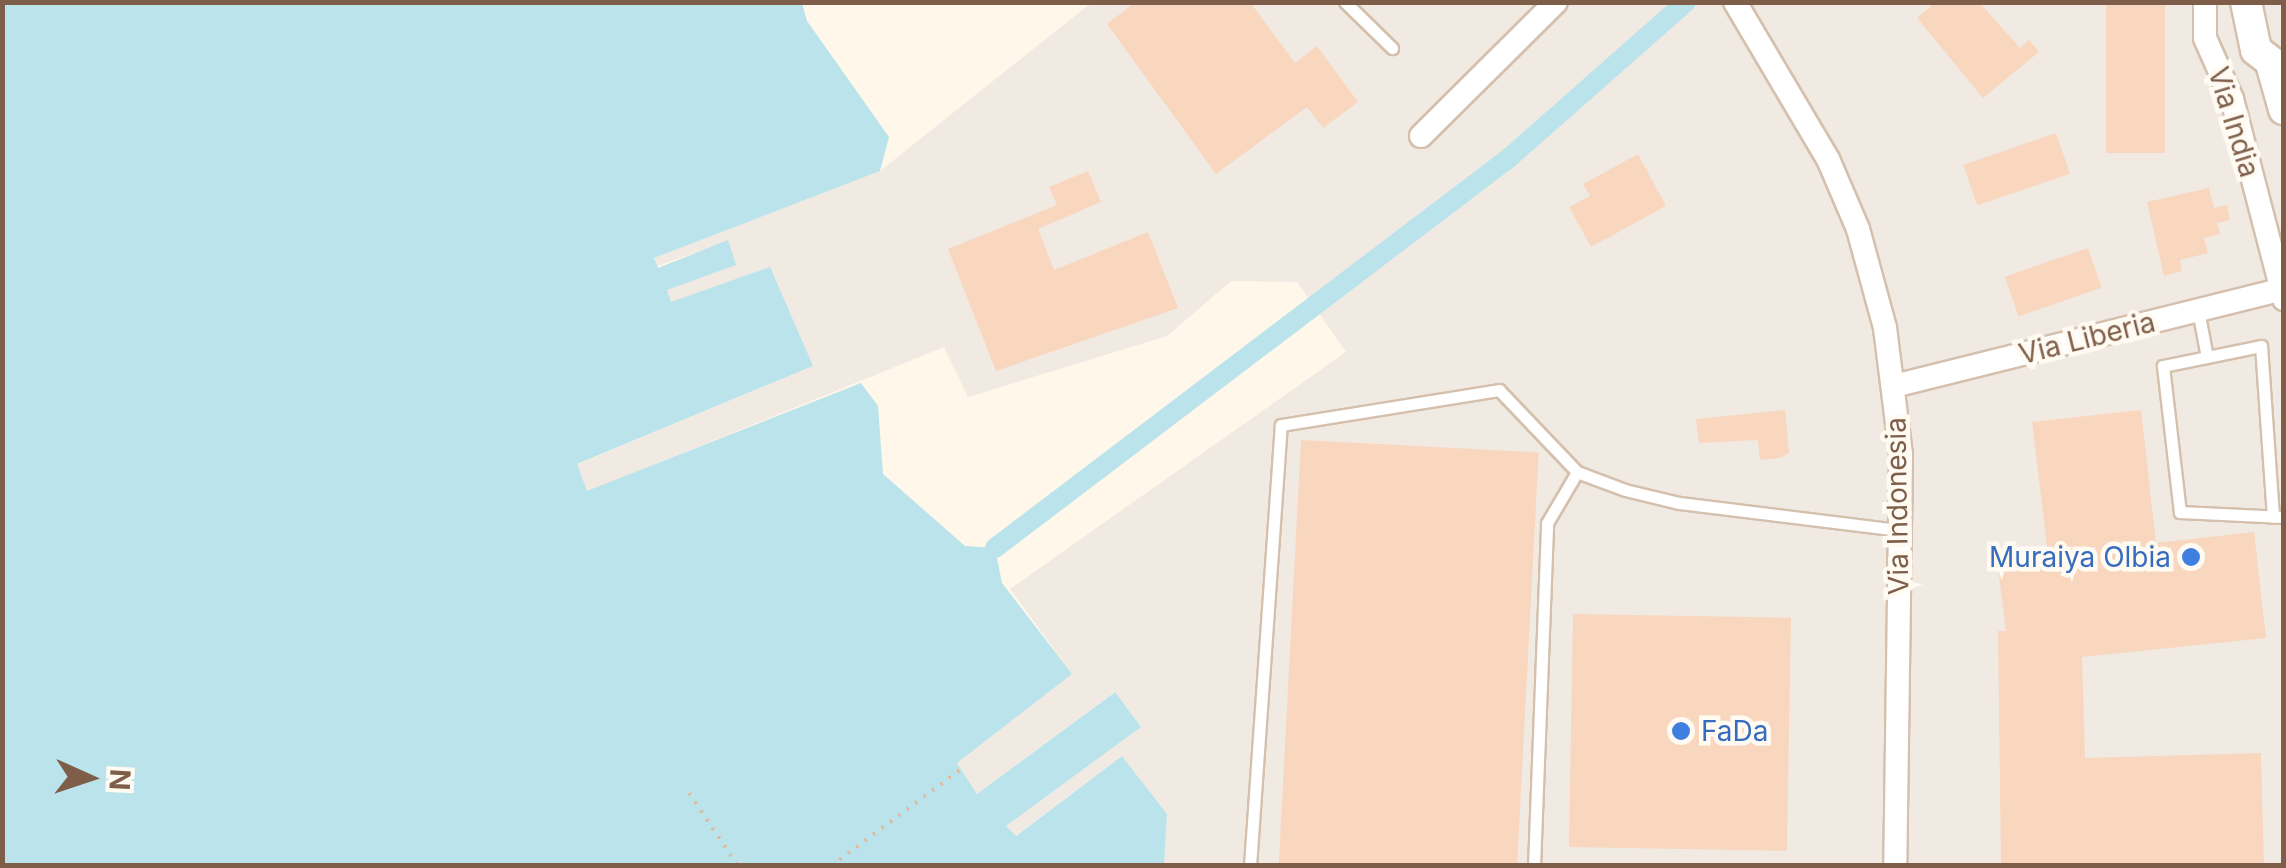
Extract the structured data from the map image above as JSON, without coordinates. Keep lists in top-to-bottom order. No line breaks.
{"streets":{"street":["Via India","Via Liberia","Via Indonesia"]},"crossings":[["Via India","Via Liberia"],["Via Liberia","Via Indonesia"]],"places":["Muraiya Olbia","FaDa"],"north":"right"}
